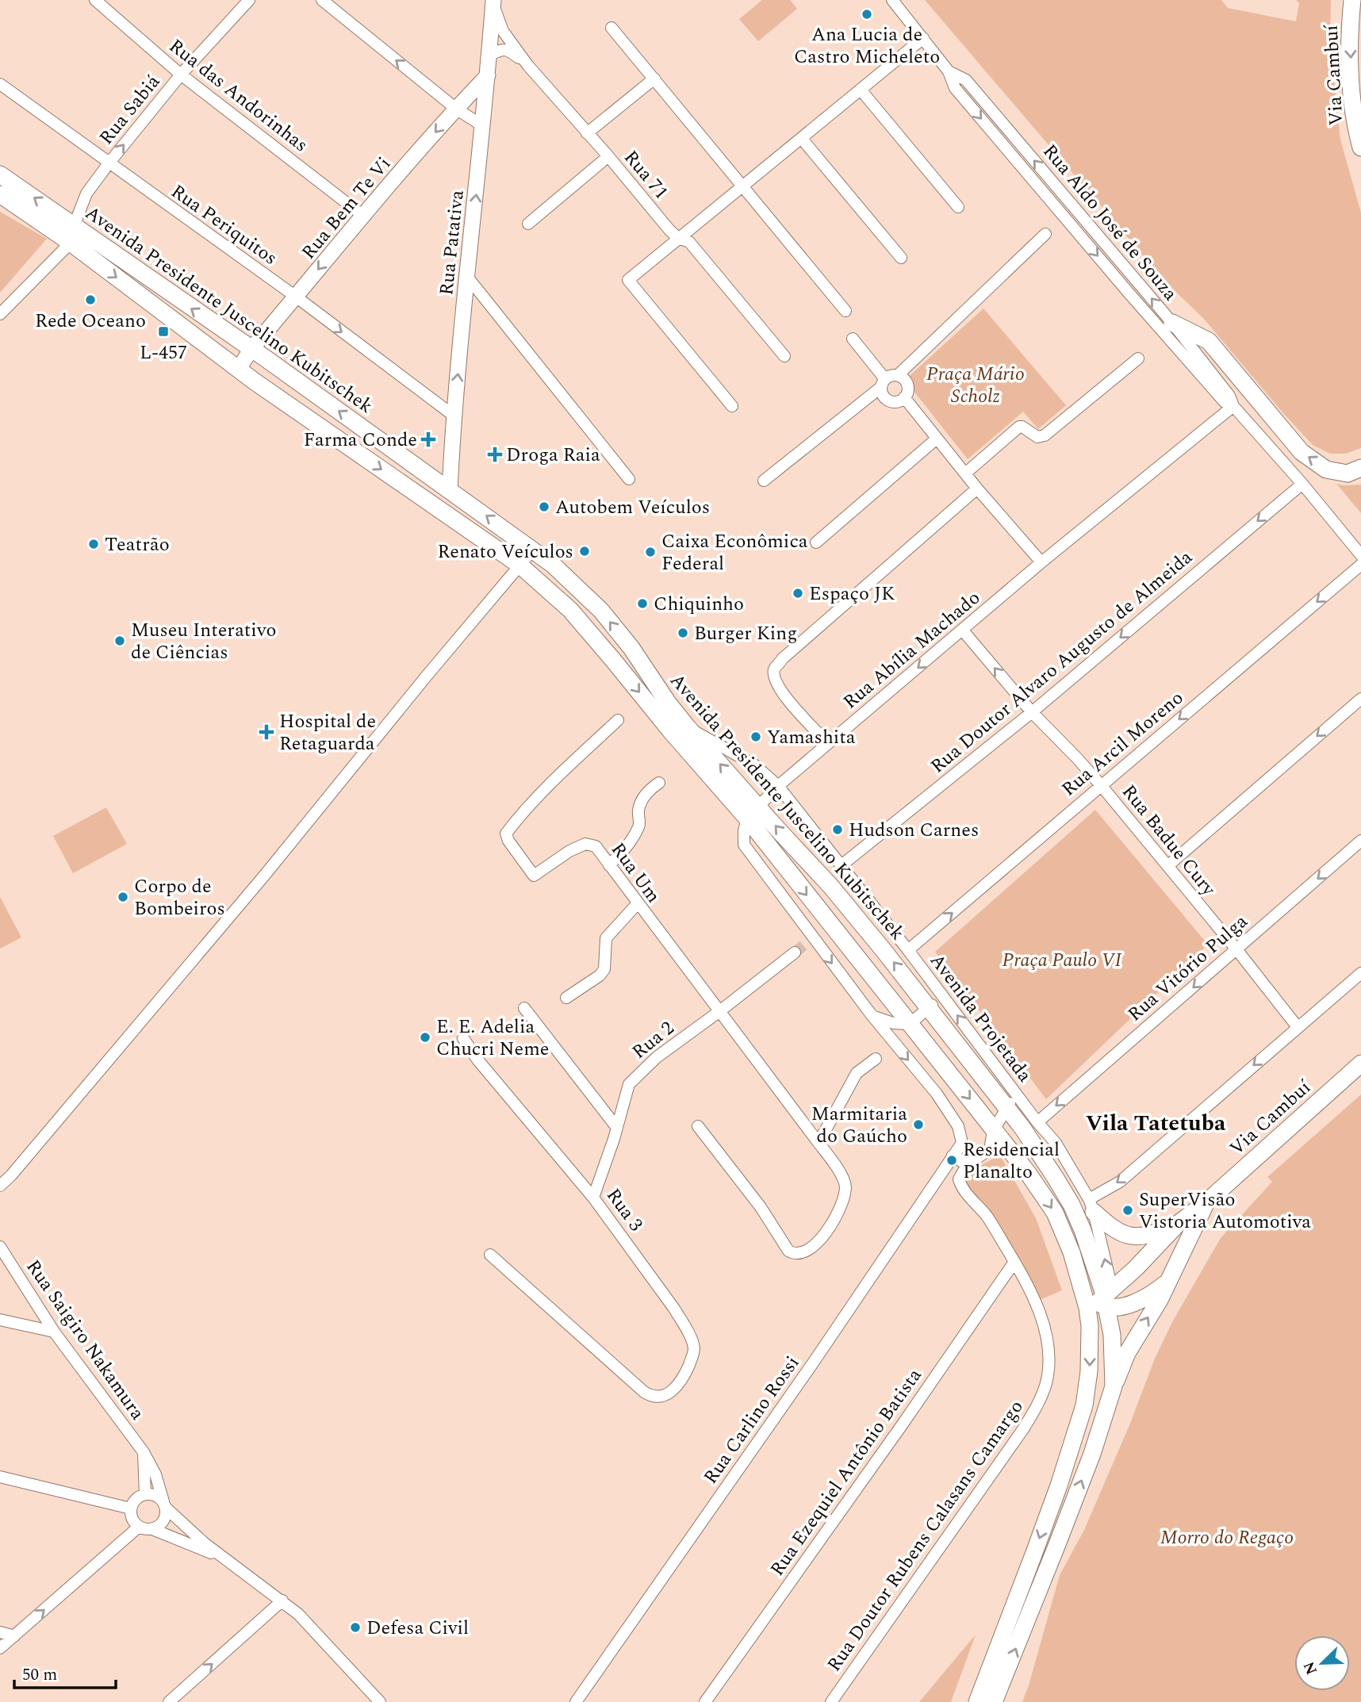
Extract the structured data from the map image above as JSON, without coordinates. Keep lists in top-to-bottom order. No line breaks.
{"streets":{"main road":["Via Cambuí","Rua Bem Te Vi","Rua Patativa","Avenida Presidente Juscelino Kubitschek"],"street":["Rua das Andorinhas","Rua Sabiá","Rua 71","Rua Aldo José de Souza","Rua Periquitos","Rua Abília Machado","Rua Doutor Alvaro Augusto de Almeida","Rua Arcil Moreno","Rua Badue Cury","Rua Um","Rua Vitório Pulga","Avenida Projetada","Rua 2","Rua 3","Rua Saigiro Nakamura","Rua Carlino Rossi","Rua Ezequiel Antônio Batista","Rua Doutor Rubens Calasans Camargo"]},"crossings":[["Via Cambuí","Avenida Presidente Juscelino Kubitschek"],["Via Cambuí","Avenida Projetada"],["Rua das Andorinhas","Rua Sabiá"],["Rua das Andorinhas","Rua Bem Te Vi"],["Rua Sabiá","Rua Periquitos"],["Rua Sabiá","Avenida Presidente Juscelino Kubitschek"],["Rua 71","Rua Patativa"],["Rua Bem Te Vi","Rua Periquitos"],["Rua Bem Te Vi","Rua Patativa"],["Rua Bem Te Vi","Avenida Presidente Juscelino Kubitschek"],["Rua Aldo José de Souza","Rua Abília Machado"],["Rua Aldo José de Souza","Rua Doutor Alvaro Augusto de Almeida"],["Rua Periquitos","Rua Patativa"],["Rua Patativa","Avenida Presidente Juscelino Kubitschek"],["Avenida Presidente Juscelino Kubitschek","Rua Abília Machado"],["Avenida Presidente Juscelino Kubitschek","Avenida Projetada"],["Avenida Presidente Juscelino Kubitschek","Rua Carlino Rossi"],["Rua Abília Machado","Rua Badue Cury"],["Rua Abília Machado","Avenida Projetada"],["Rua Abília Machado","Rua Carlino Rossi"],["Rua Doutor Alvaro Augusto de Almeida","Rua Badue Cury"],["Rua Doutor Alvaro Augusto de Almeida","Avenida Projetada"],["Rua Arcil Moreno","Rua Badue Cury"],["Rua Arcil Moreno","Avenida Projetada"],["Rua Badue Cury","Rua Vitório Pulga"],["Rua Um","Rua 2"],["Rua Vitório Pulga","Avenida Projetada"],["Rua 2","Rua 3"],["Rua Ezequiel Antônio Batista","Rua Doutor Rubens Calasans Camargo"]],"one_way":["Rua Sabiá","Rua Bem Te Vi","Rua Periquitos","Rua Patativa","Rua Doutor Alvaro Augusto de Almeida","Rua Carlino Rossi"],"districts":["Vila Tatetuba"],"parks":["Praça Mário Scholz","Praça Paulo VI","Morro do Regaço"],"places":{"other":["Ana Lucia de Castro Micheleto","Rede Oceano","Autobem Veículos","Teatrão","Renato Veículos","Caixa Econômica Federal","Espaço JK","Chiquinho","Burger King","Museu Interativo de Ciências","Yamashita","Hudson Carnes","Corpo de Bombeiros","E. E. Adelia Chucri Neme","Marmitaria do Gaúcho","Residencial Planalto","SuperVisão Vistoria Automotiva","Defesa Civil"],"transit":["L-457"],"health":["Farma Conde","Droga Raia","Hospital de Retaguarda"]},"scale_bar":"50 m","north":"bottom left"}
